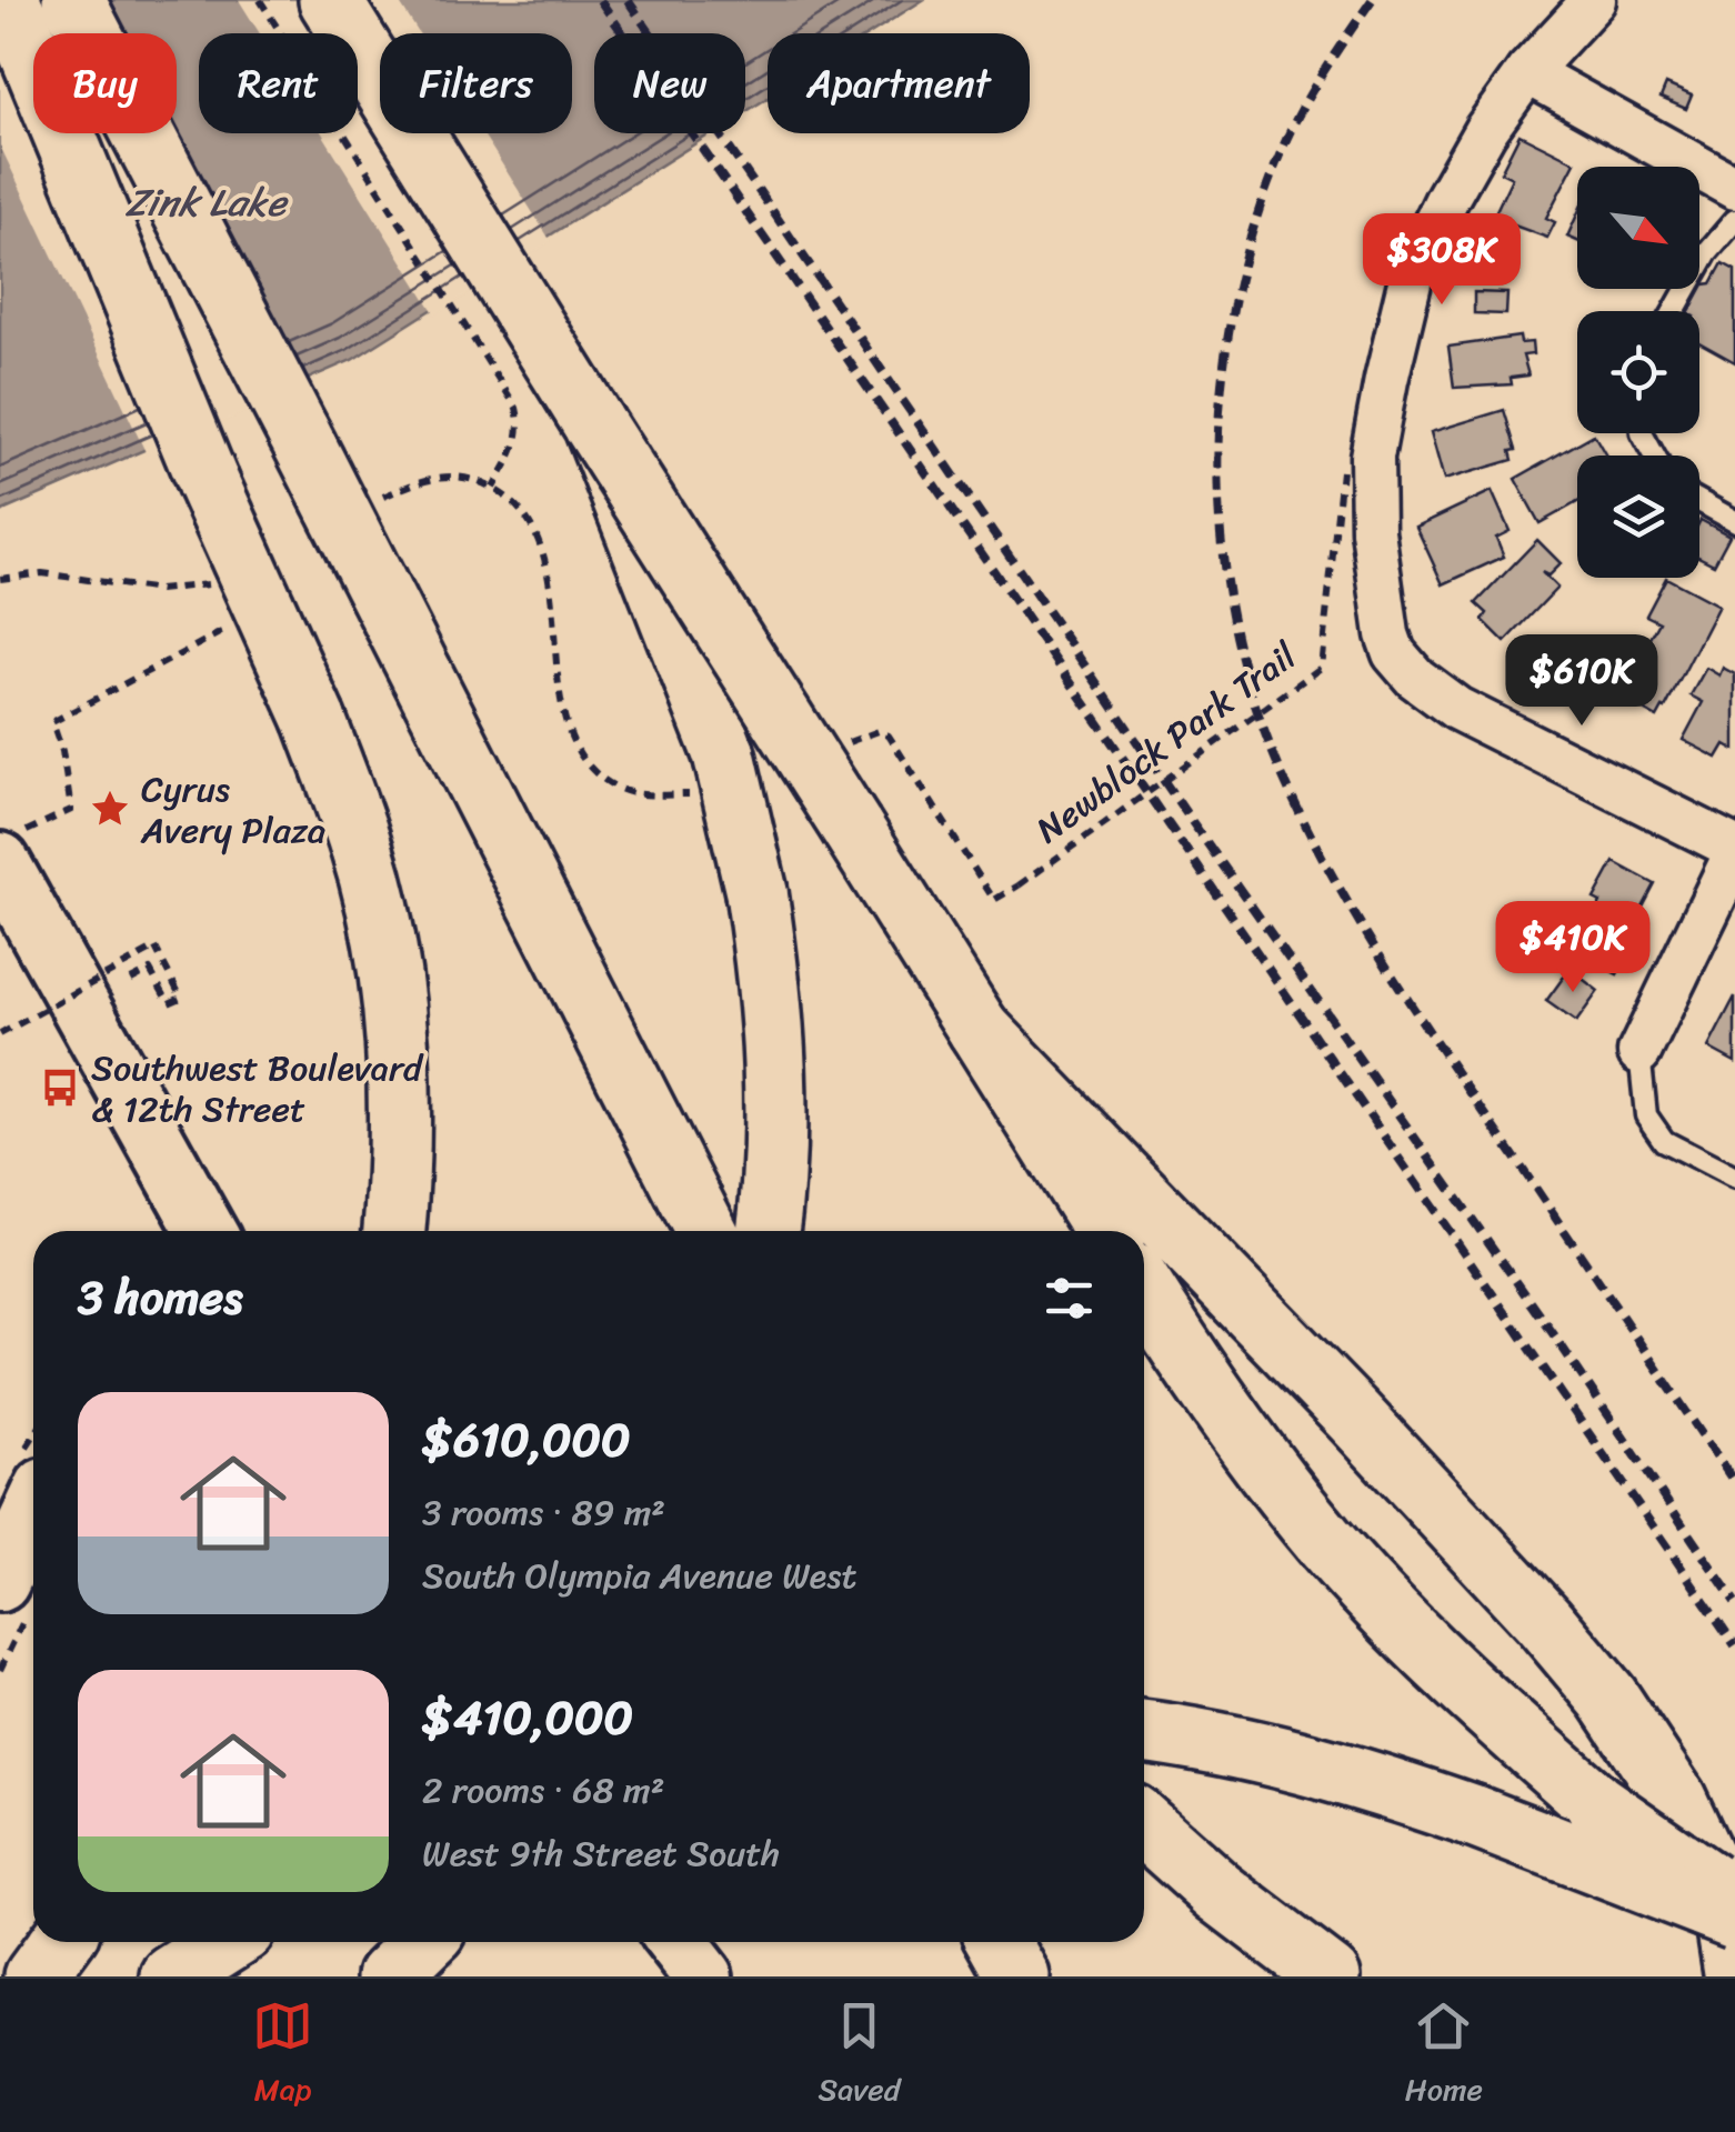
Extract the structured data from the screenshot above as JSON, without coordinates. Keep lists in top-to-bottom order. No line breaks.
{"streets":{"path":["Newblock Park Trail"]},"water":["Zink Lake"],"places":{"place":["Cyrus Avery Plaza"],"bus stop":["Southwest Boulevard & 12th Street"]},"north":"bottom right","page":{"chip":["Buy","Rent","Filters","New","Apartment"],"price":["$308K","$610K","$410K"],"heading":"3 homes","list":[{"name":"$610,000","note":"3 rooms · 89 m² · South Olympia Avenue West"},{"name":"$410,000","note":"2 rooms · 68 m² · West 9th Street South"}],"tabs":["Map","Saved","Home"]}}
